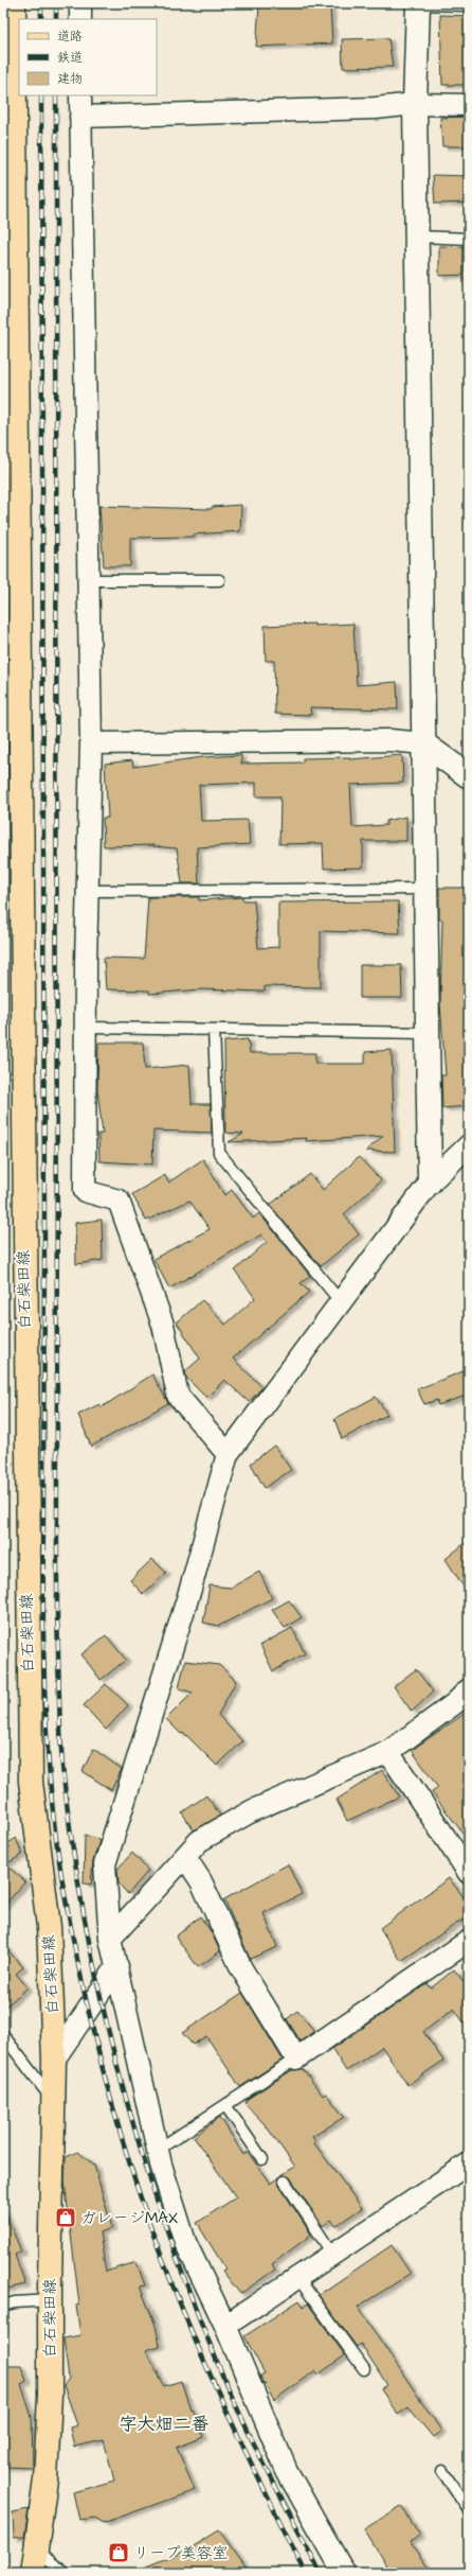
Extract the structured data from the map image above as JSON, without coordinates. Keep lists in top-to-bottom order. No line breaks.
{"streets":{"main road":["白石柴田線"]},"districts":["字大畑二番"],"places":{"shop":["ガレージMAX","リープ美容室"]},"legend":["道路","鉄道","建物"]}
